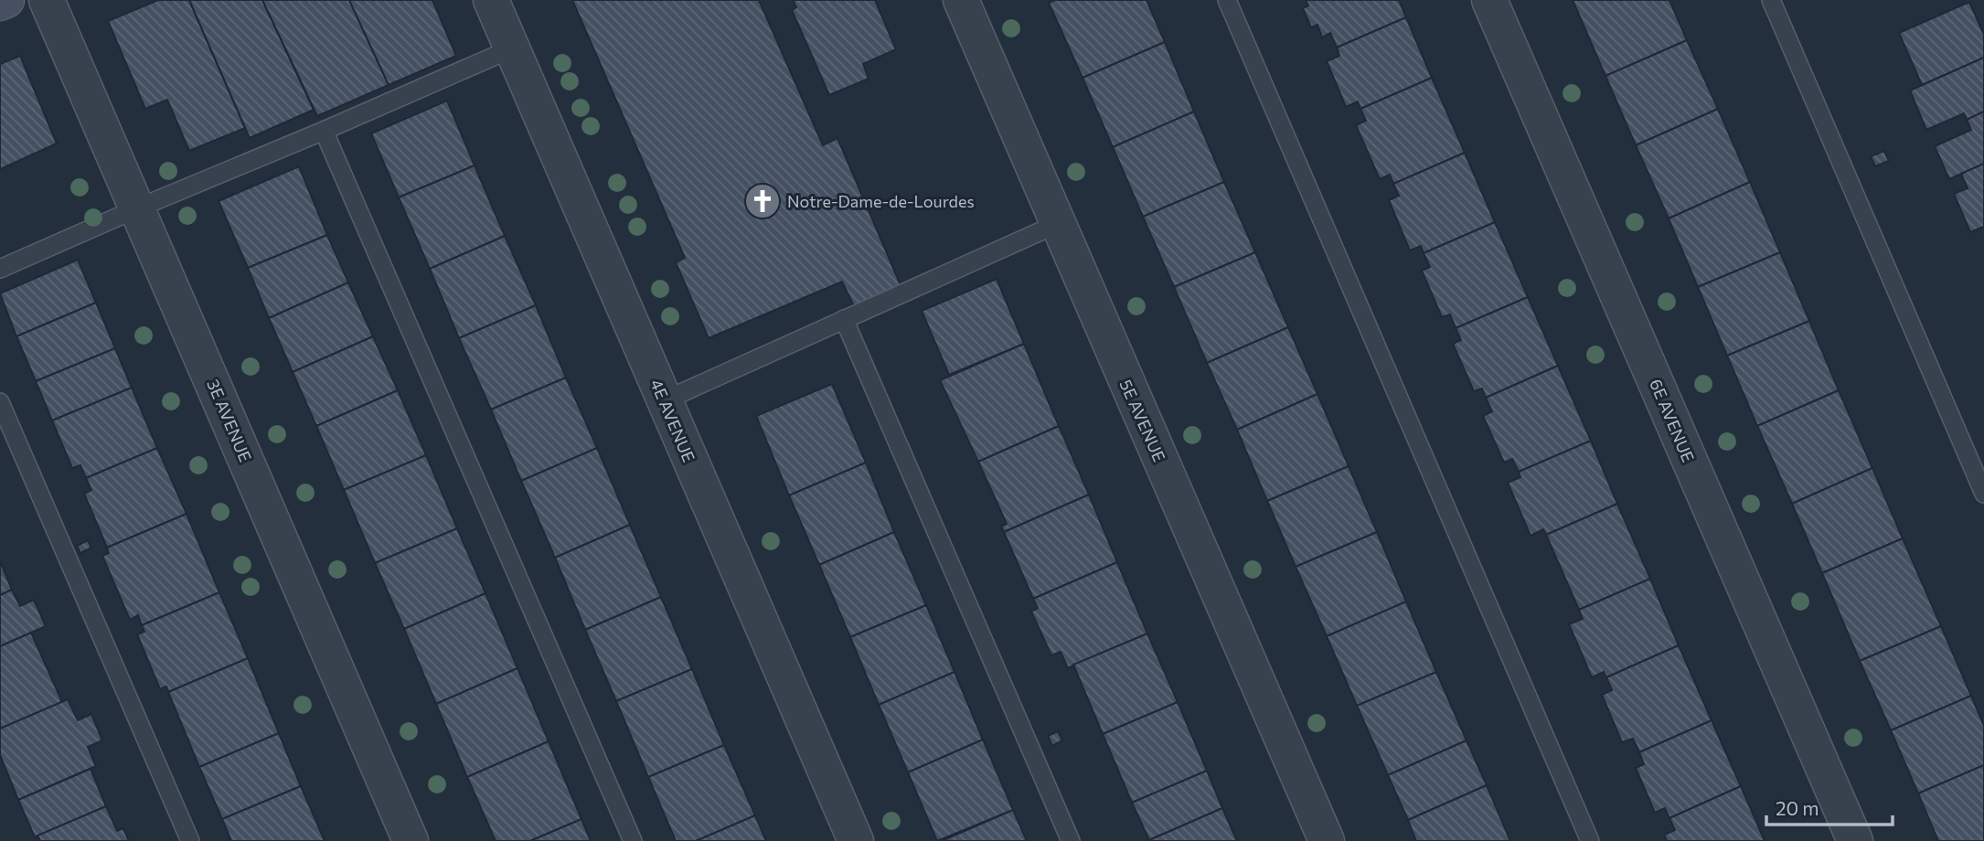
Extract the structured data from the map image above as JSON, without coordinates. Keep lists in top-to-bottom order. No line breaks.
{"streets":{"street":["3E AVENUE","4E AVENUE","5E AVENUE","6E AVENUE"]},"places":{"church":["Notre-Dame-de-Lourdes"]},"scale_bar":"20 m"}
